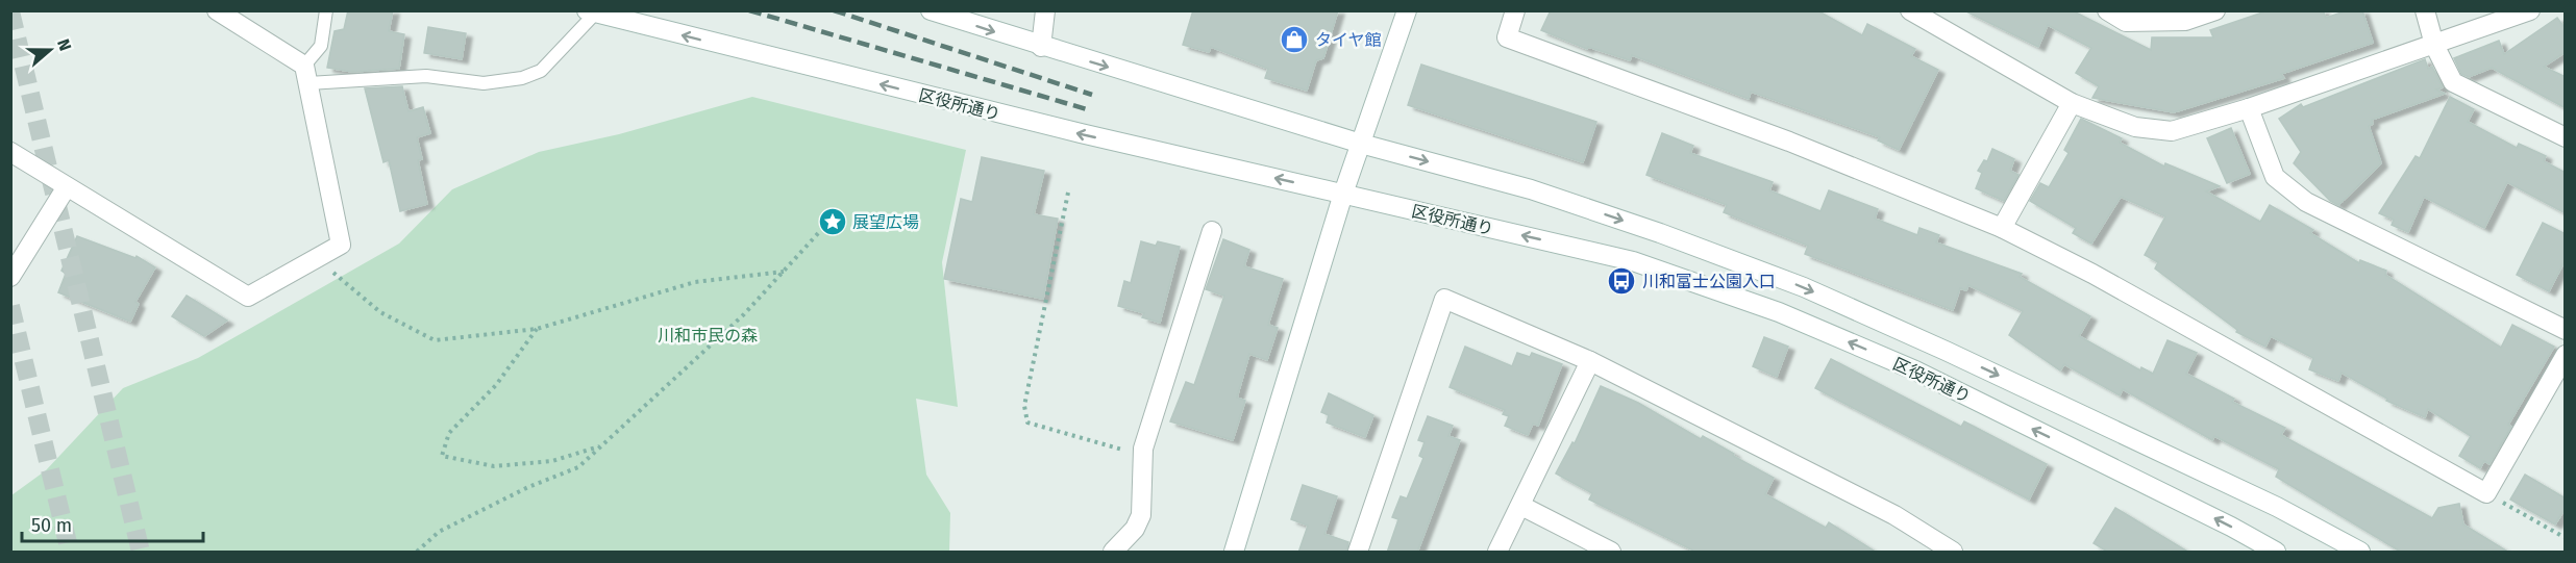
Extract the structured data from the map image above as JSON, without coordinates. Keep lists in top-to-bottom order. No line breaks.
{"streets":{"street":["区役所通り"]},"parks":["川和市民の森"],"places":{"shop":["タイヤ館"],"place":["展望広場"],"bus stop":["川和富士公園入口"]},"scale_bar":"50 m","north":"right"}
